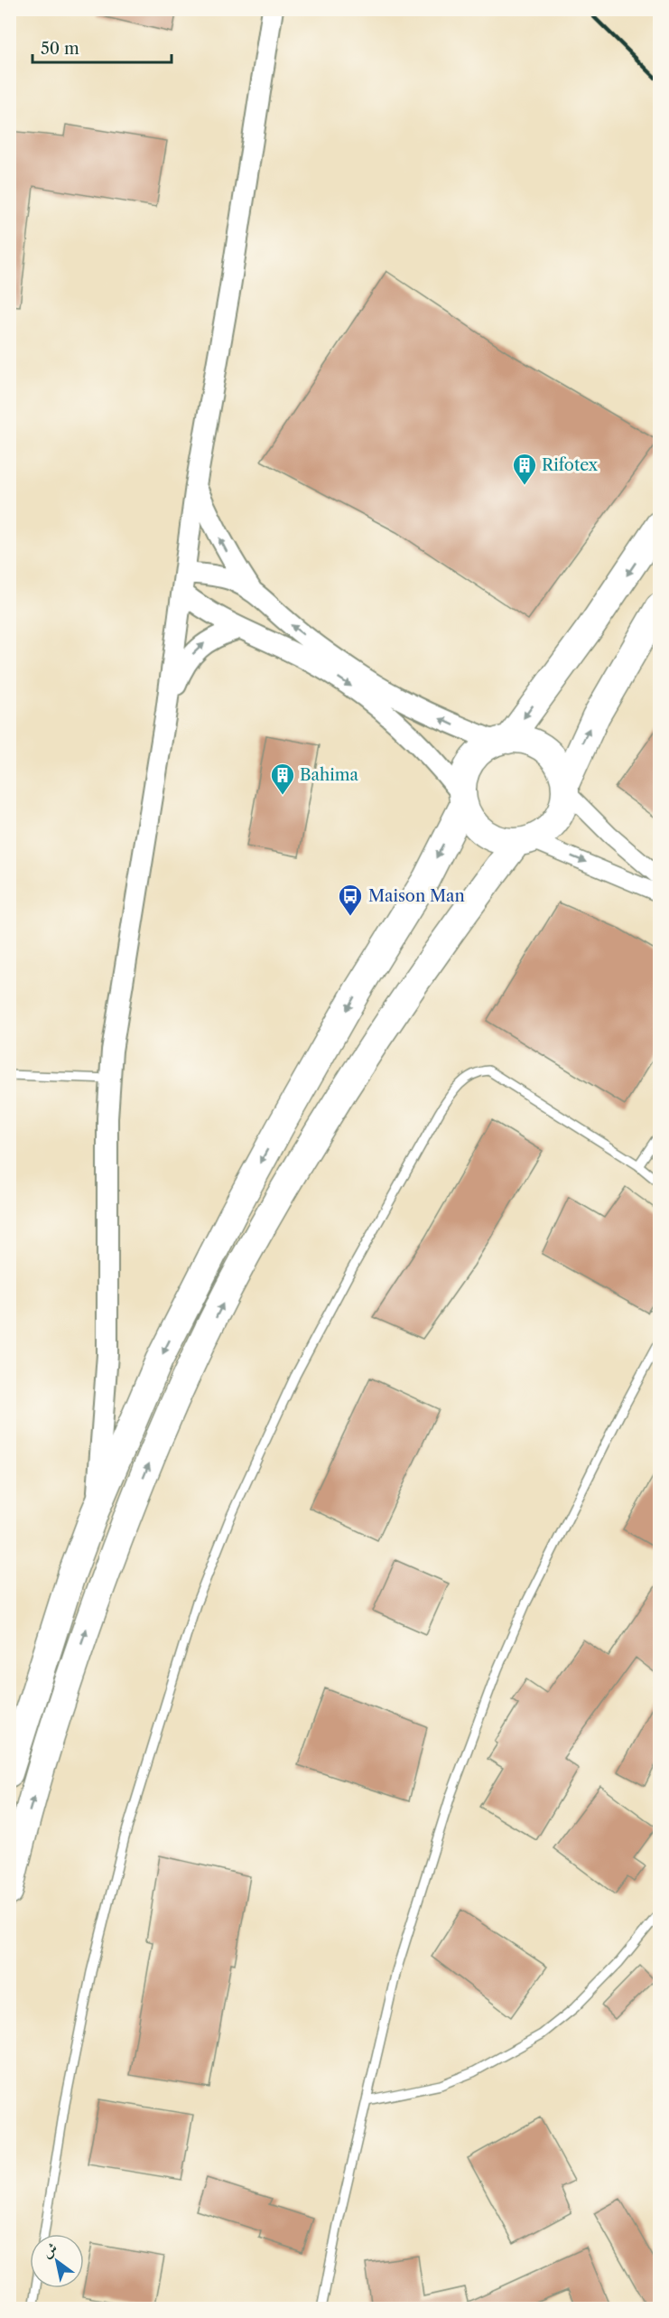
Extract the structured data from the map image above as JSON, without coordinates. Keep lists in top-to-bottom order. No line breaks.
{"places":{"building":["Rifotex","Bahima"],"bus stop":["Maison Man"]},"scale_bar":"50 m","north":"top left"}
